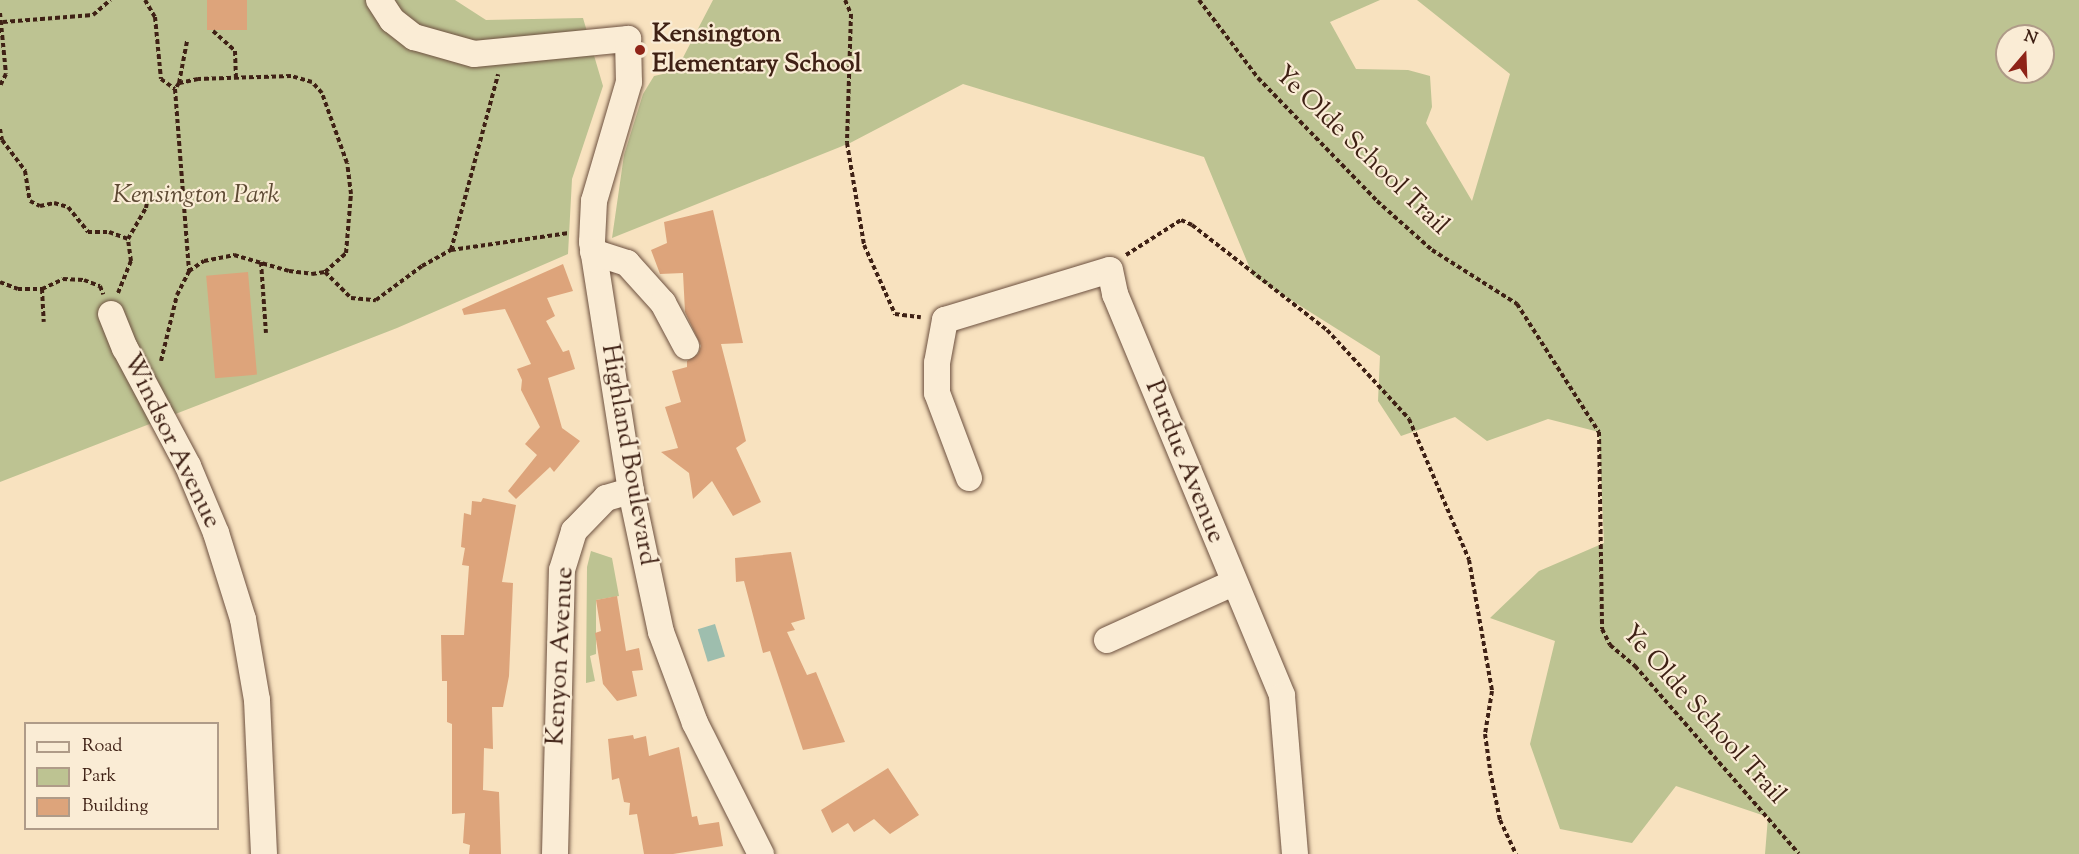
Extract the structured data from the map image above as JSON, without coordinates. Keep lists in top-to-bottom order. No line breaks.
{"streets":{"street":["Windsor Avenue","Highland Boulevard","Purdue Avenue","Kenyon Avenue"],"path":["Ye Olde School Trail"]},"crossings":[["Highland Boulevard","Kenyon Avenue"]],"parks":["Kensington Park"],"places":["Kensington Elementary School"],"legend":["Road","Park","Building"],"north":"top"}
